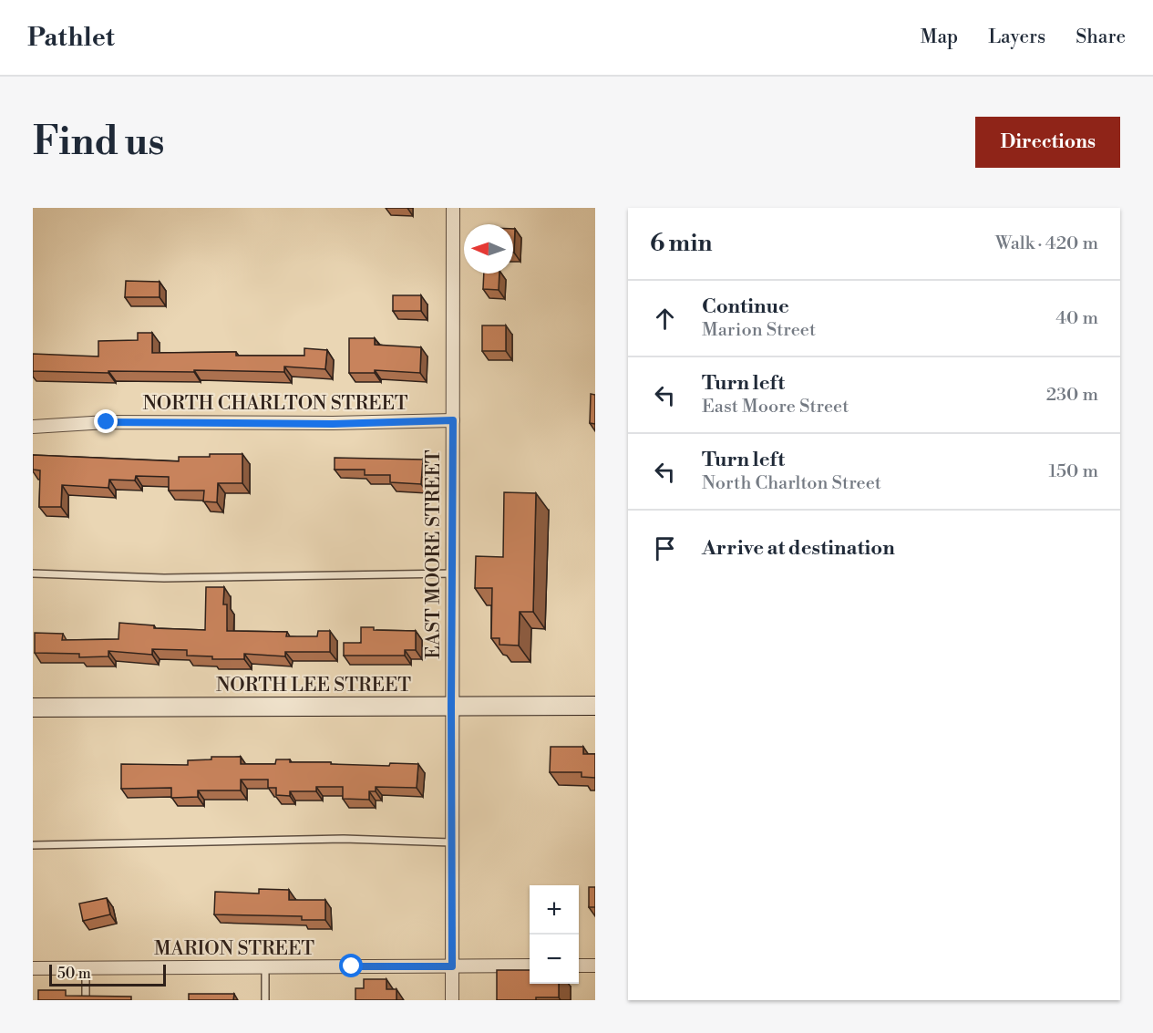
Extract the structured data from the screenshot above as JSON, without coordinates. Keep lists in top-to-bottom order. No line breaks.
{"streets":{"street":["NORTH CHARLTON STREET","EAST MOORE STREET","NORTH LEE STREET","MARION STREET"]},"crossings":[["NORTH CHARLTON STREET","EAST MOORE STREET"],["EAST MOORE STREET","NORTH LEE STREET"],["EAST MOORE STREET","MARION STREET"]],"scale_bar":"50 m","north":"left","page":{"header":"Pathlet","nav":["Map","Layers","Share"],"buttons":"Directions","title":"Find us","heading":["6 min","Walk · 420 m"],"list":[["Continue","Marion Street","40 m"],["Turn left","East Moore Street","230 m"],["Turn left","North Charlton Street","150 m"],"Arrive at destination"],"map_buttons":["+","−"],"scale":"50 m"}}
